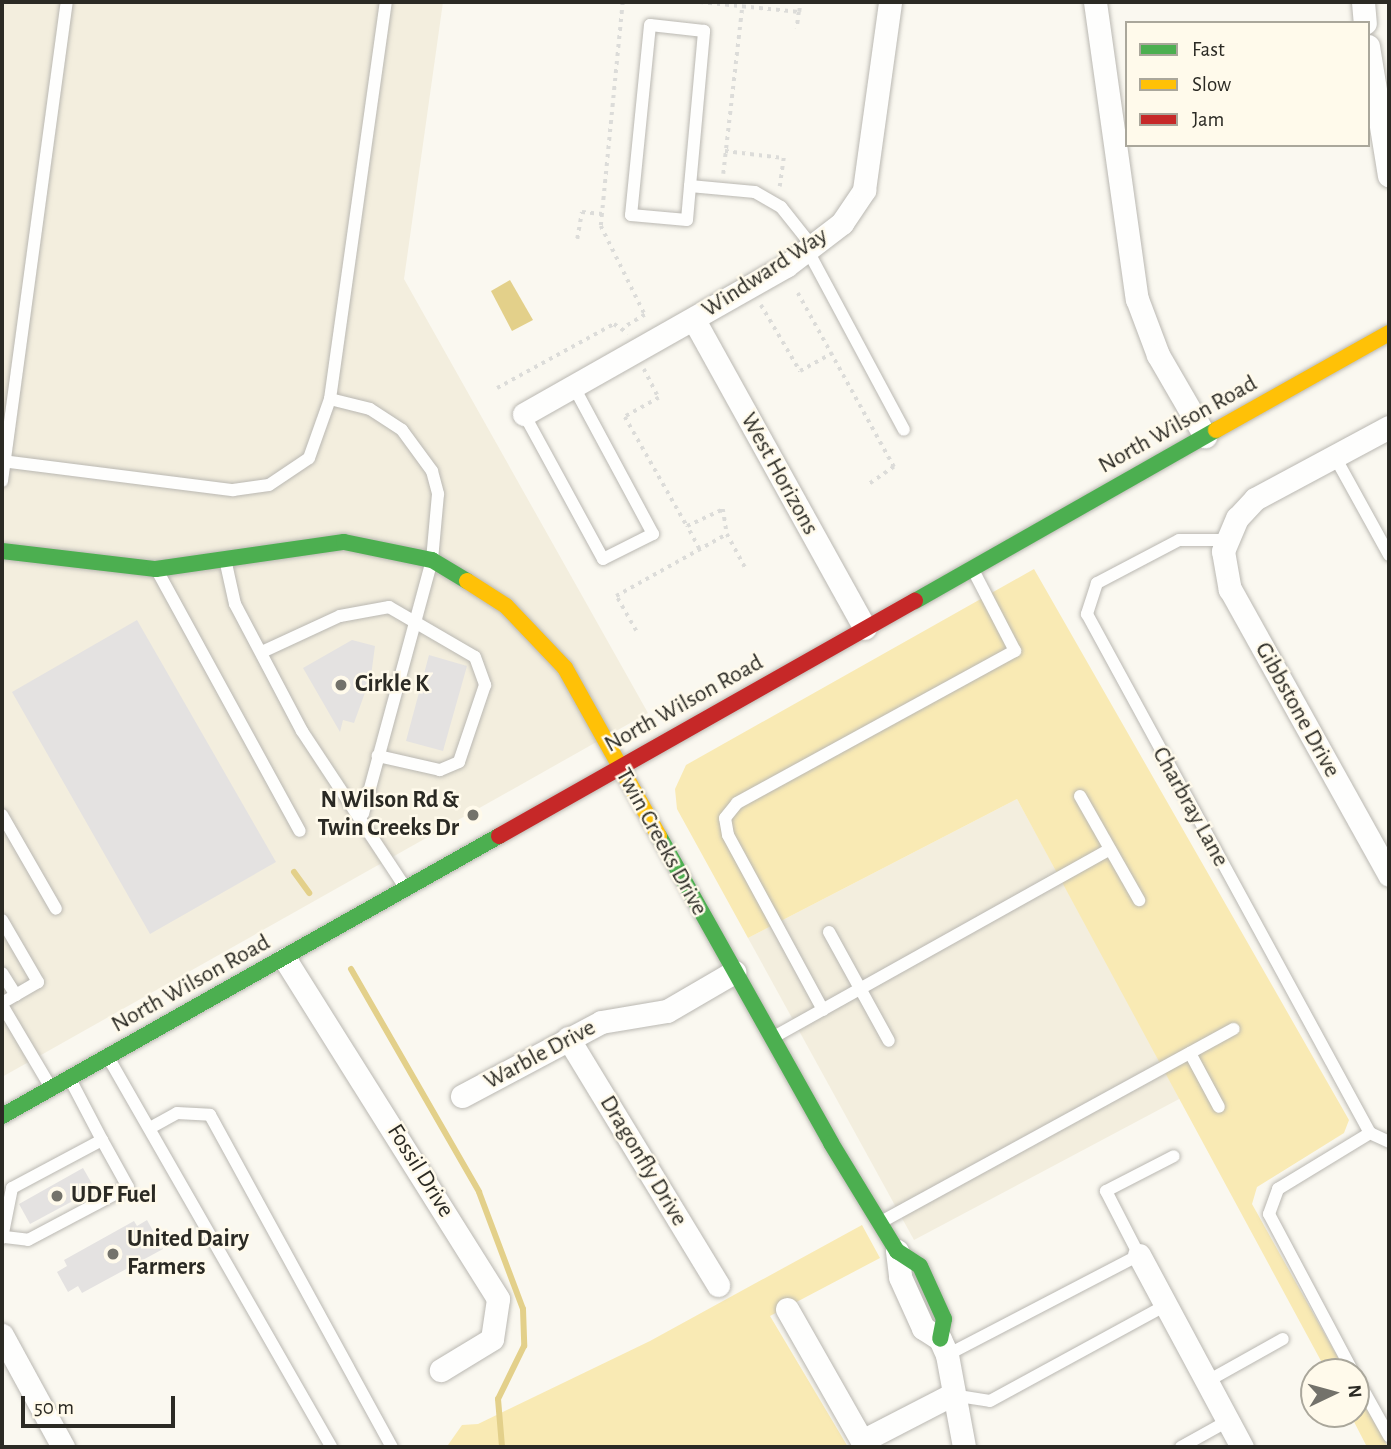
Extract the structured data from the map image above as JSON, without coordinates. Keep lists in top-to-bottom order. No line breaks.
{"streets":{"main road":["North Wilson Road","Twin Creeks Drive"],"street":["Windward Way","West Horizons","Gibbstone Drive","Warble Drive","Dragonfly Drive","Fossil Drive"],"lane":["Charbray Lane"]},"crossings":[["Windward Way","West Horizons"],["North Wilson Road","West Horizons"],["North Wilson Road","Twin Creeks Drive"],["North Wilson Road","Fossil Drive"],["Gibbstone Drive","Charbray Lane"],["Twin Creeks Drive","Warble Drive"],["Warble Drive","Dragonfly Drive"]],"places":["Cirkle K","N Wilson Rd & Twin Creeks Dr","UDF Fuel","United Dairy Farmers"],"legend":["Fast","Slow","Jam"],"scale_bar":"50 m","north":"right"}
